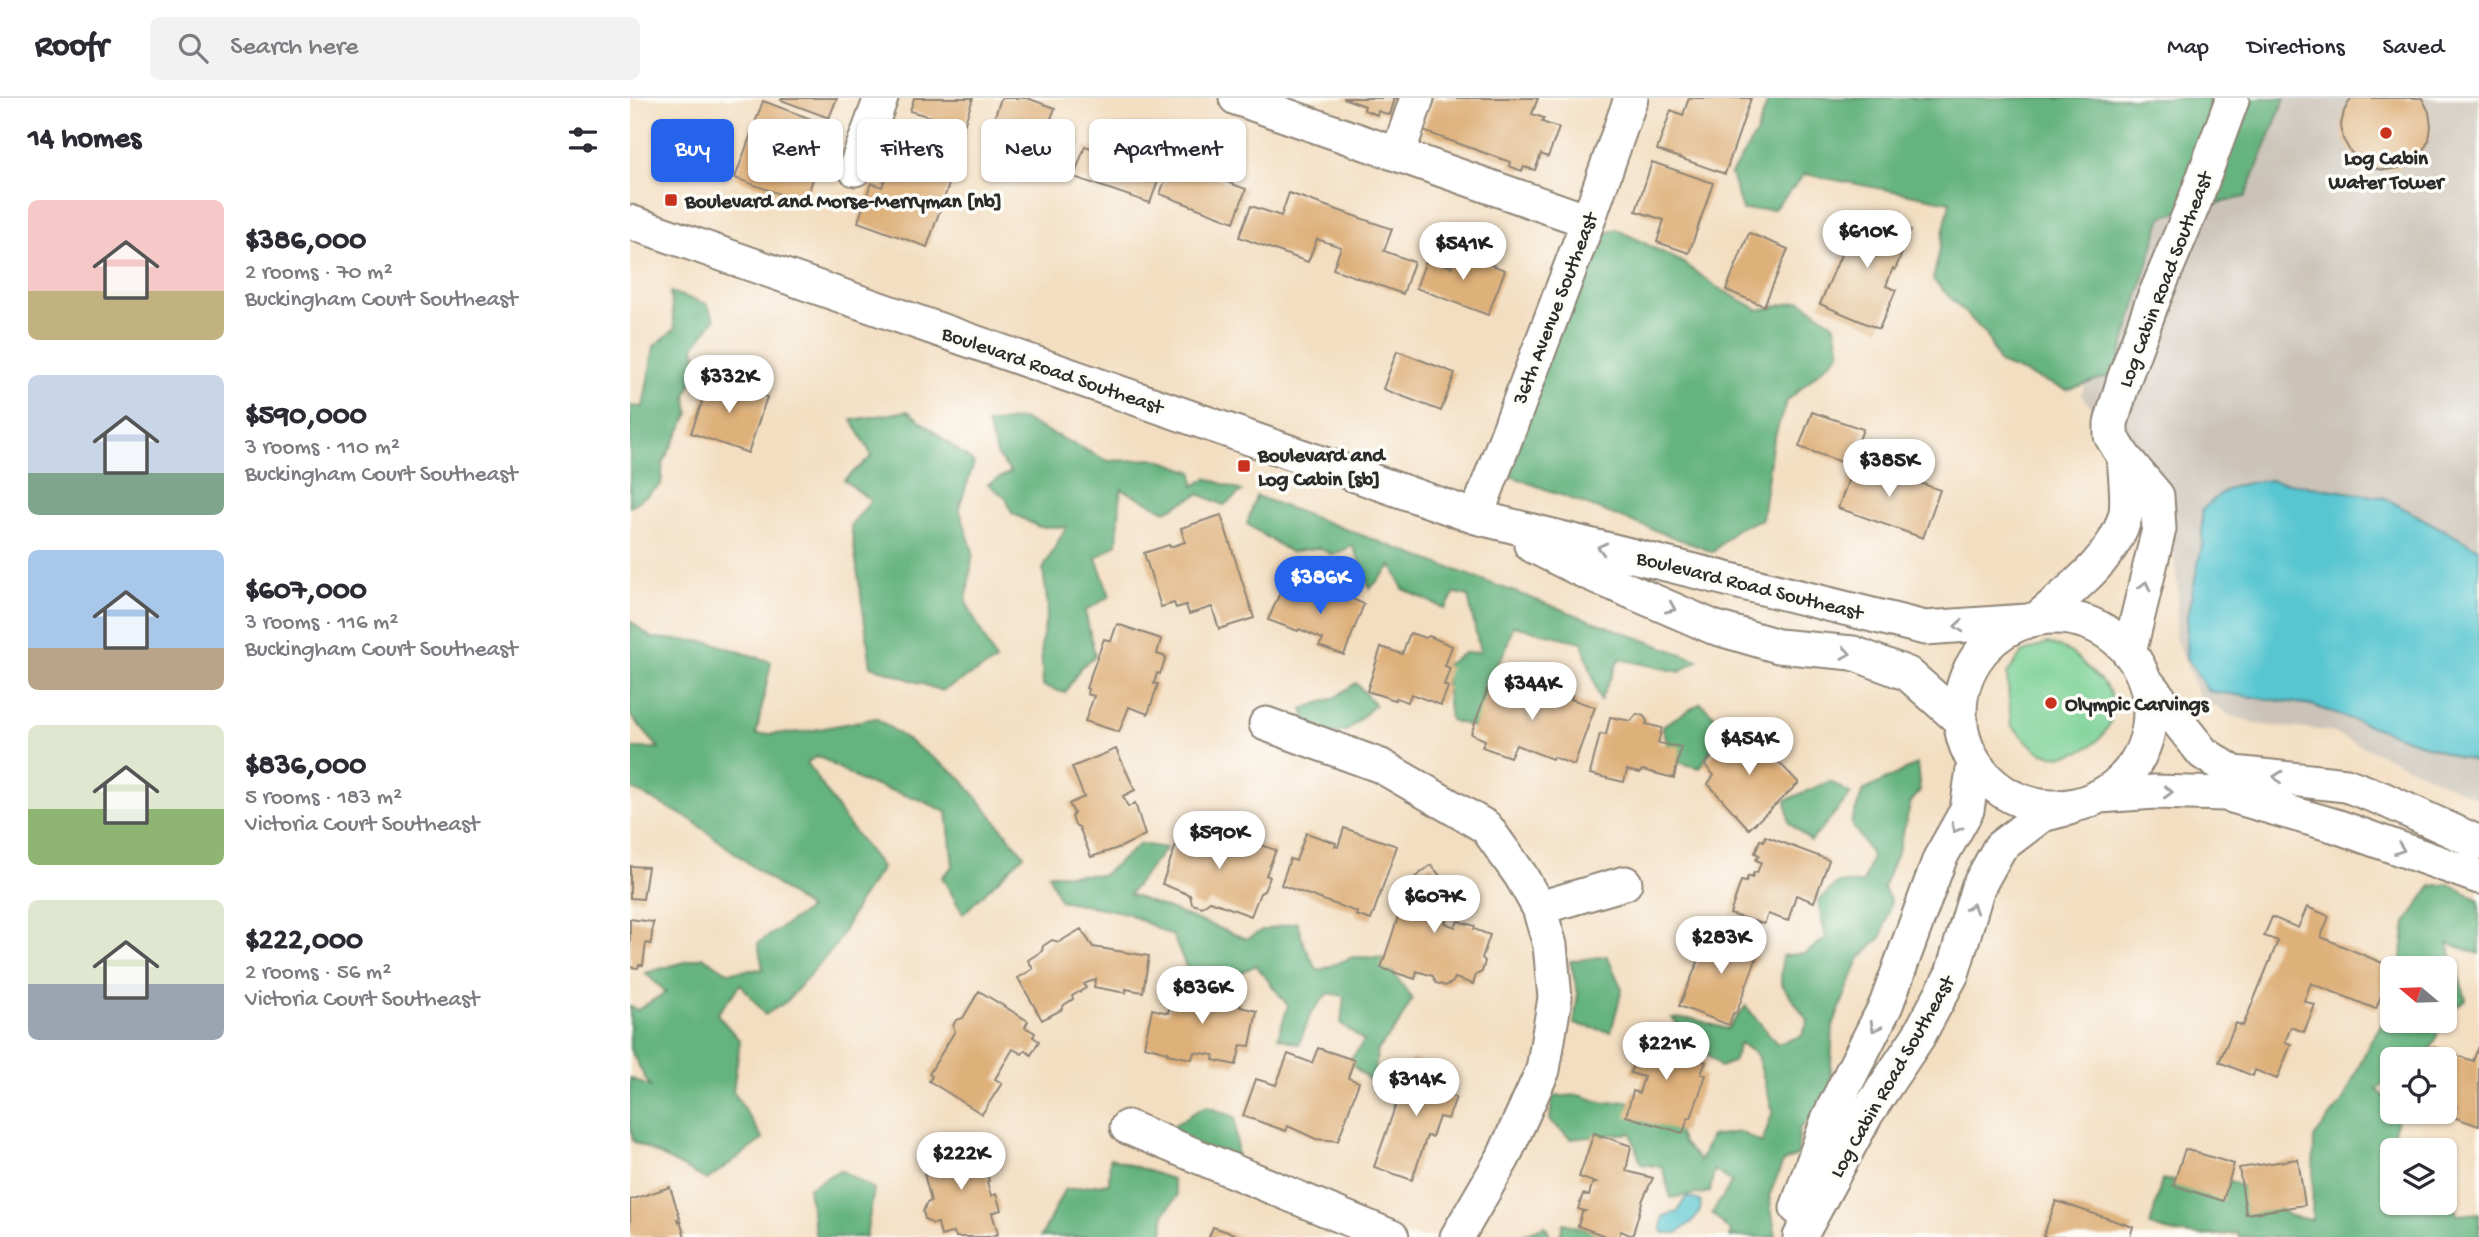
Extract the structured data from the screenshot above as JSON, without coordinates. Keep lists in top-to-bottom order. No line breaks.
{"streets":{"street":["Log Cabin Road Southeast","36th Avenue Southeast","Boulevard Road Southeast"]},"crossings":[["Log Cabin Road Southeast","Boulevard Road Southeast"],["36th Avenue Southeast","Boulevard Road Southeast"]],"places":{"other":["Log Cabin Water Tower","Olympic Carvings"],"transit":["Boulevard and Morse-Merryman [nb]","Boulevard and Log Cabin [sb]"]},"north":"left","page":{"header":"Roofr","search":"Search here","nav":["Map","Directions","Saved"],"heading":"14 homes","chip":["Buy","Rent","Filters","New","Apartment"],"list":[{"name":"$386,000","note":"2 rooms · 70 m² · Buckingham Court Southeast"},{"name":"$590,000","note":"3 rooms · 110 m² · Buckingham Court Southeast"},{"name":"$607,000","note":"3 rooms · 116 m² · Buckingham Court Southeast"},{"name":"$836,000","note":"5 rooms · 183 m² · Victoria Court Southeast"},{"name":"$222,000","note":"2 rooms · 56 m² · Victoria Court Southeast"}],"price":["$610K","$541K","$332K","$385K","$386K","$344K","$454K","$590K","$607K","$283K","$836K","$221K","$314K","$222K"]}}
